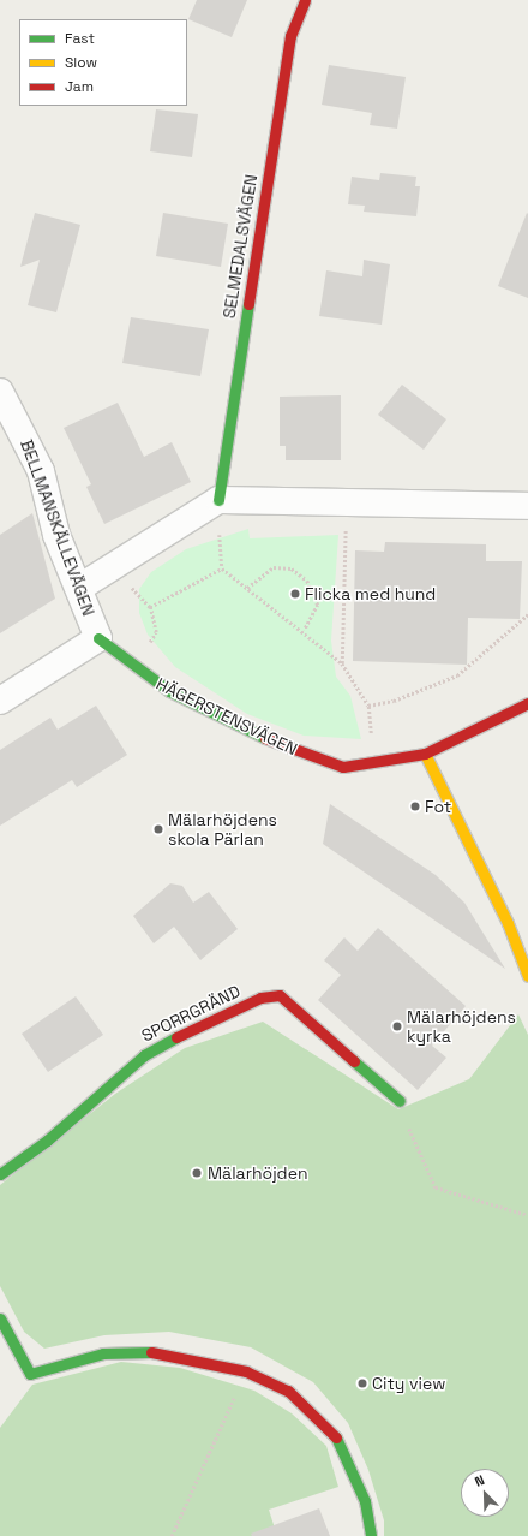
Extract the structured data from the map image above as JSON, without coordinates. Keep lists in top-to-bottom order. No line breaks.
{"streets":{"street":["SELMEDALSVÄGEN","BELLMANSKÄLLEVÄGEN","HÄGERSTENSVÄGEN","SPORRGRÄND"]},"crossings":[["BELLMANSKÄLLEVÄGEN","HÄGERSTENSVÄGEN"]],"places":["Flicka med hund","Fot","Mälarhöjdens skola Pärlan","Mälarhöjdens kyrka","Mälarhöjden","City view"],"legend":["Fast","Slow","Jam"],"north":"top left"}
